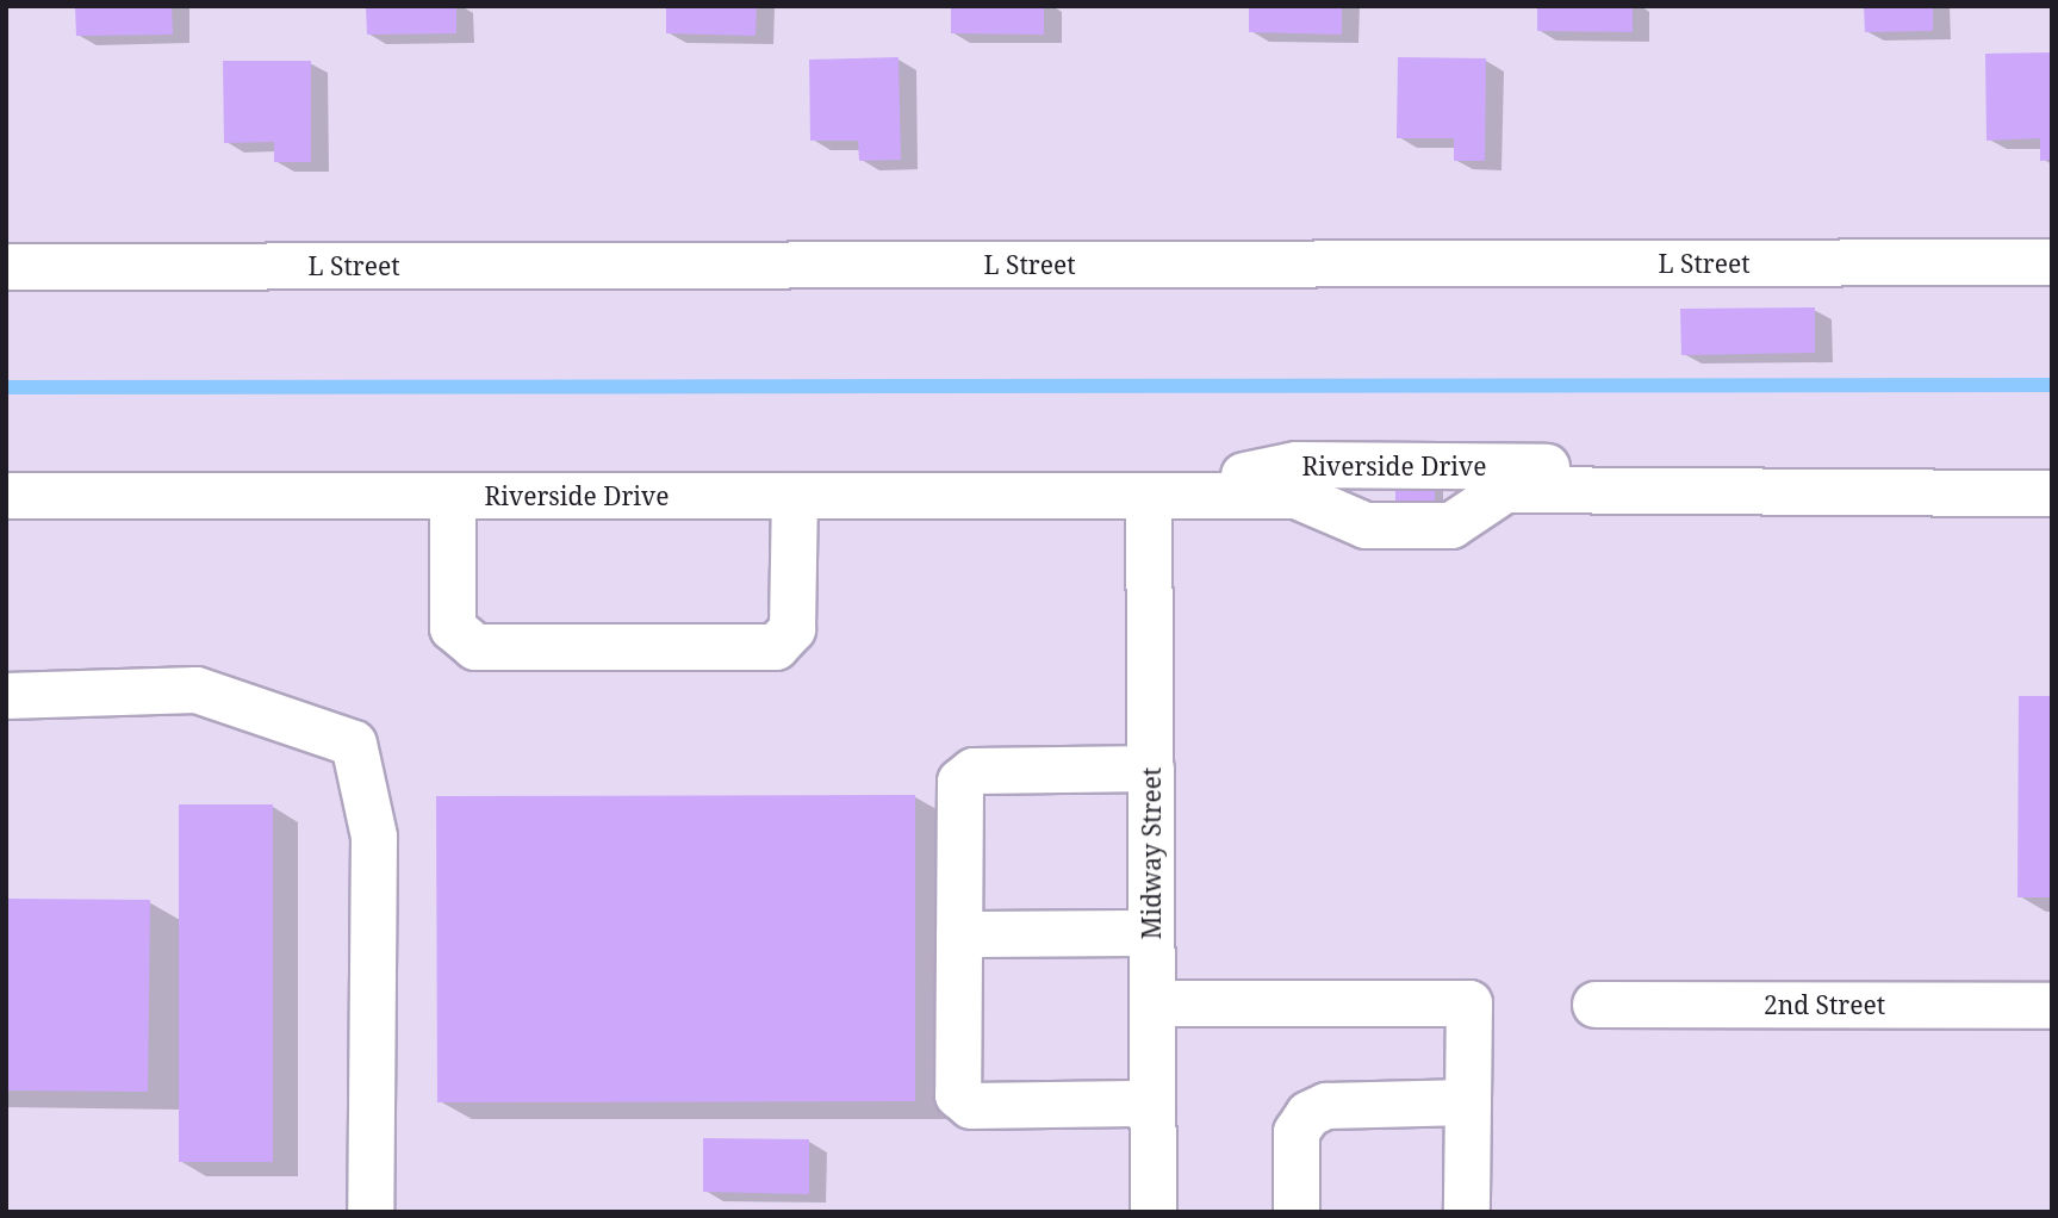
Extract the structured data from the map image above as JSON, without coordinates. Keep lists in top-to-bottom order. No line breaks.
{"streets":{"street":["L Street","Riverside Drive","Midway Street","2nd Street"]},"crossings":[["Riverside Drive","Midway Street"]]}
